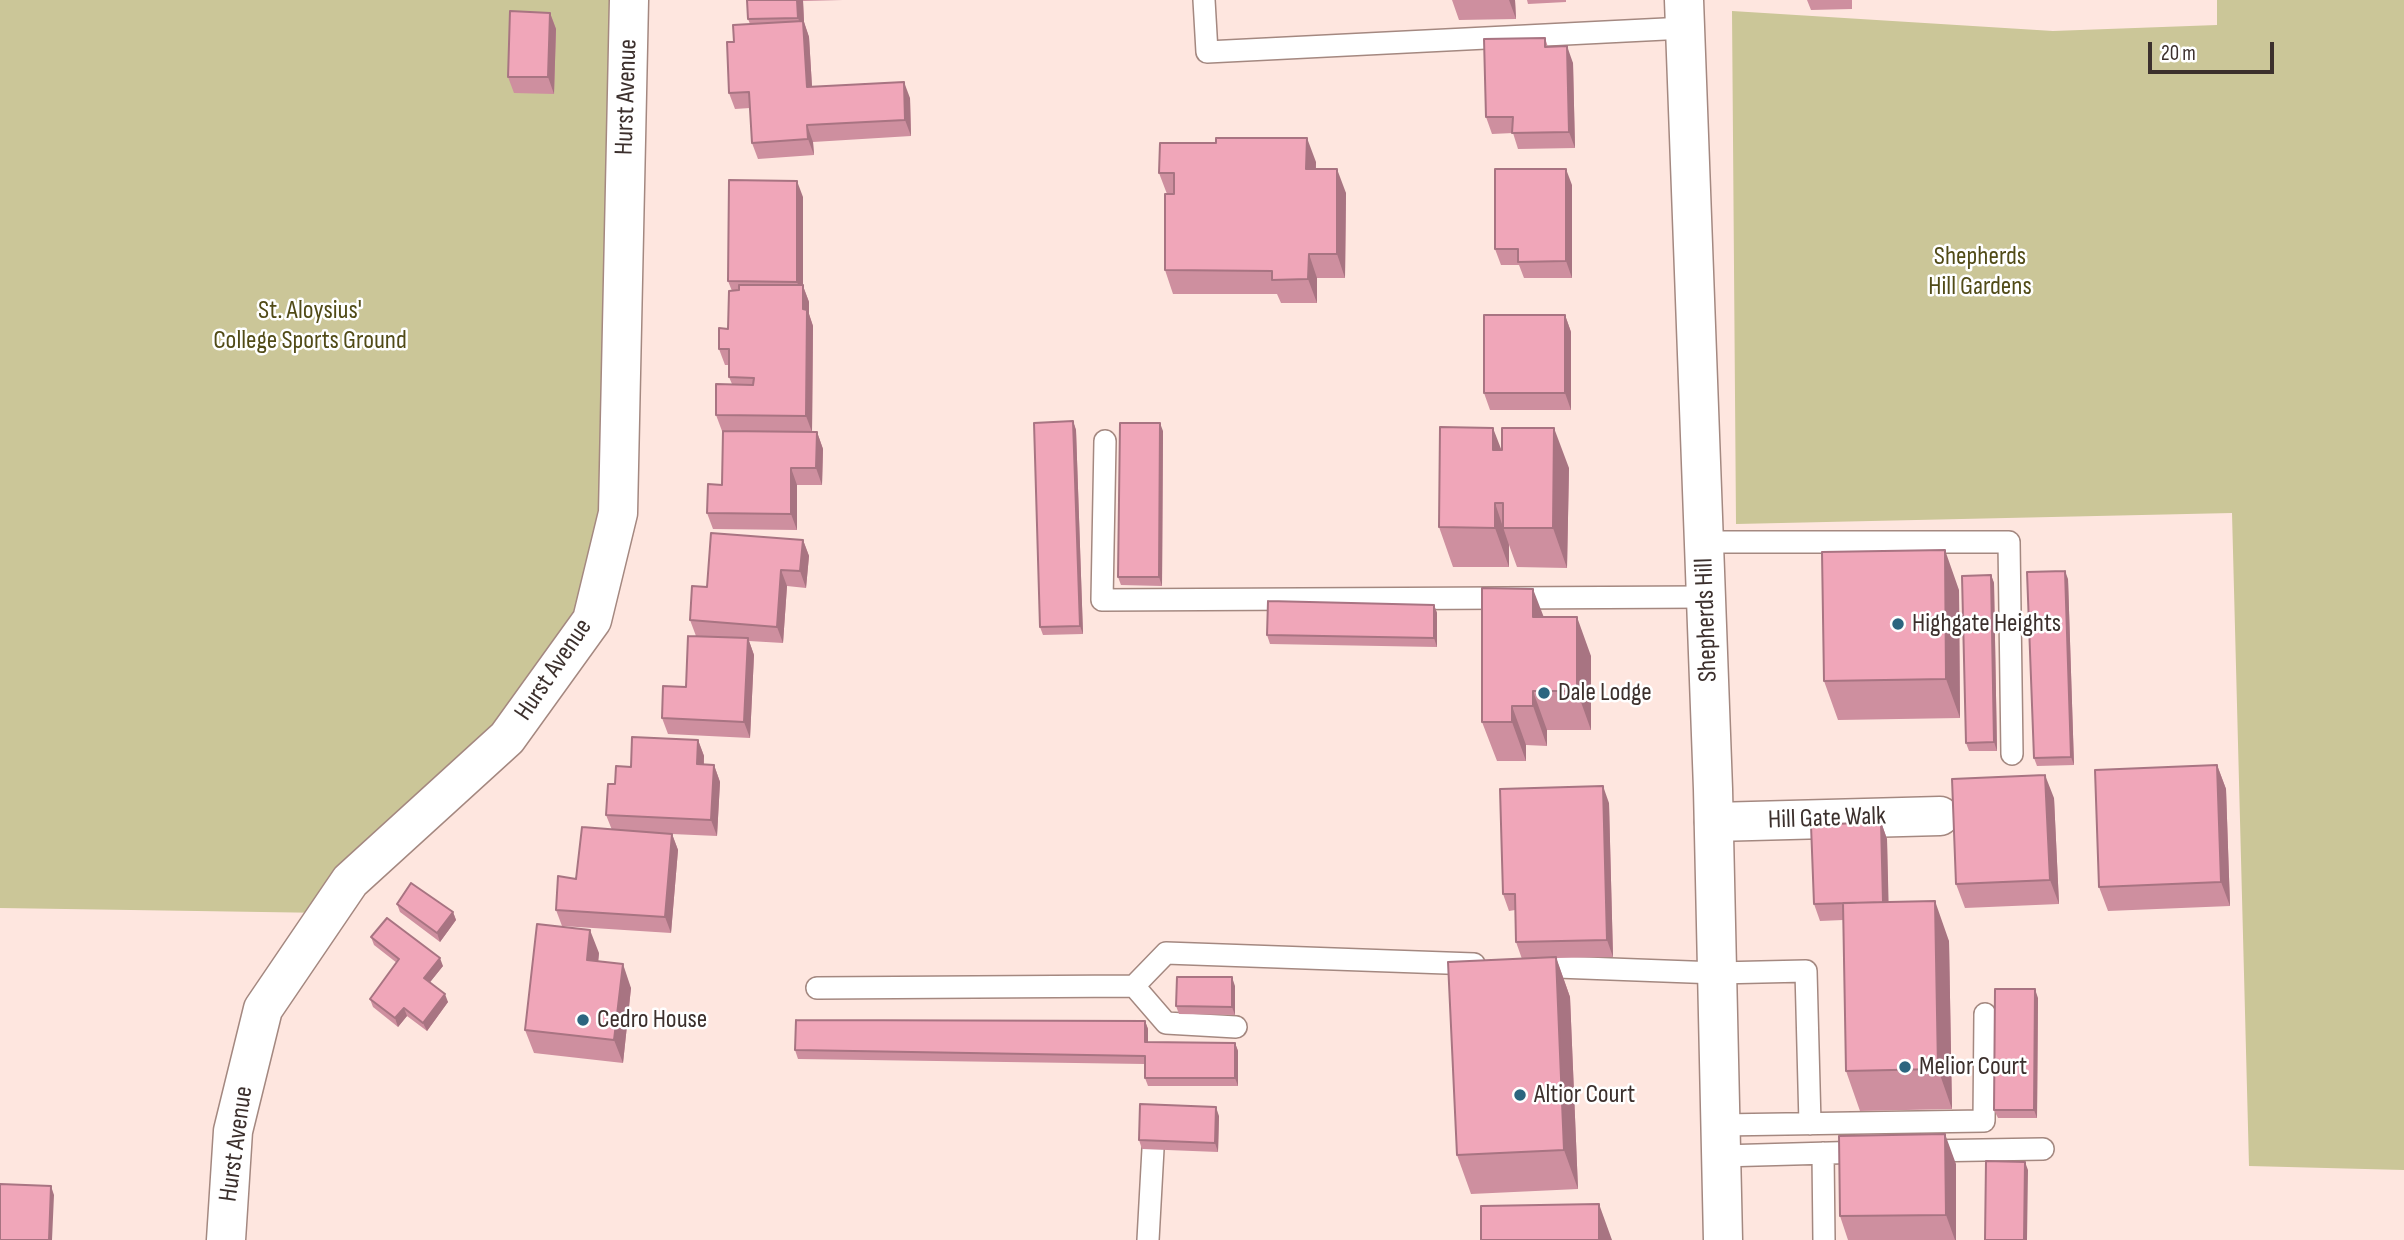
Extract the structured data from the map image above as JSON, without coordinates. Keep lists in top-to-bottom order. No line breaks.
{"streets":{"street":["Hurst Avenue","Shepherds Hill","Hill Gate Walk"]},"crossings":[["Shepherds Hill","Hill Gate Walk"]],"parks":["Shepherds Hill Gardens","St. Aloysius' College Sports Ground"],"places":["Highgate Heights","Dale Lodge","Cedro House","Melior Court","Altior Court"],"scale_bar":"20 m"}
